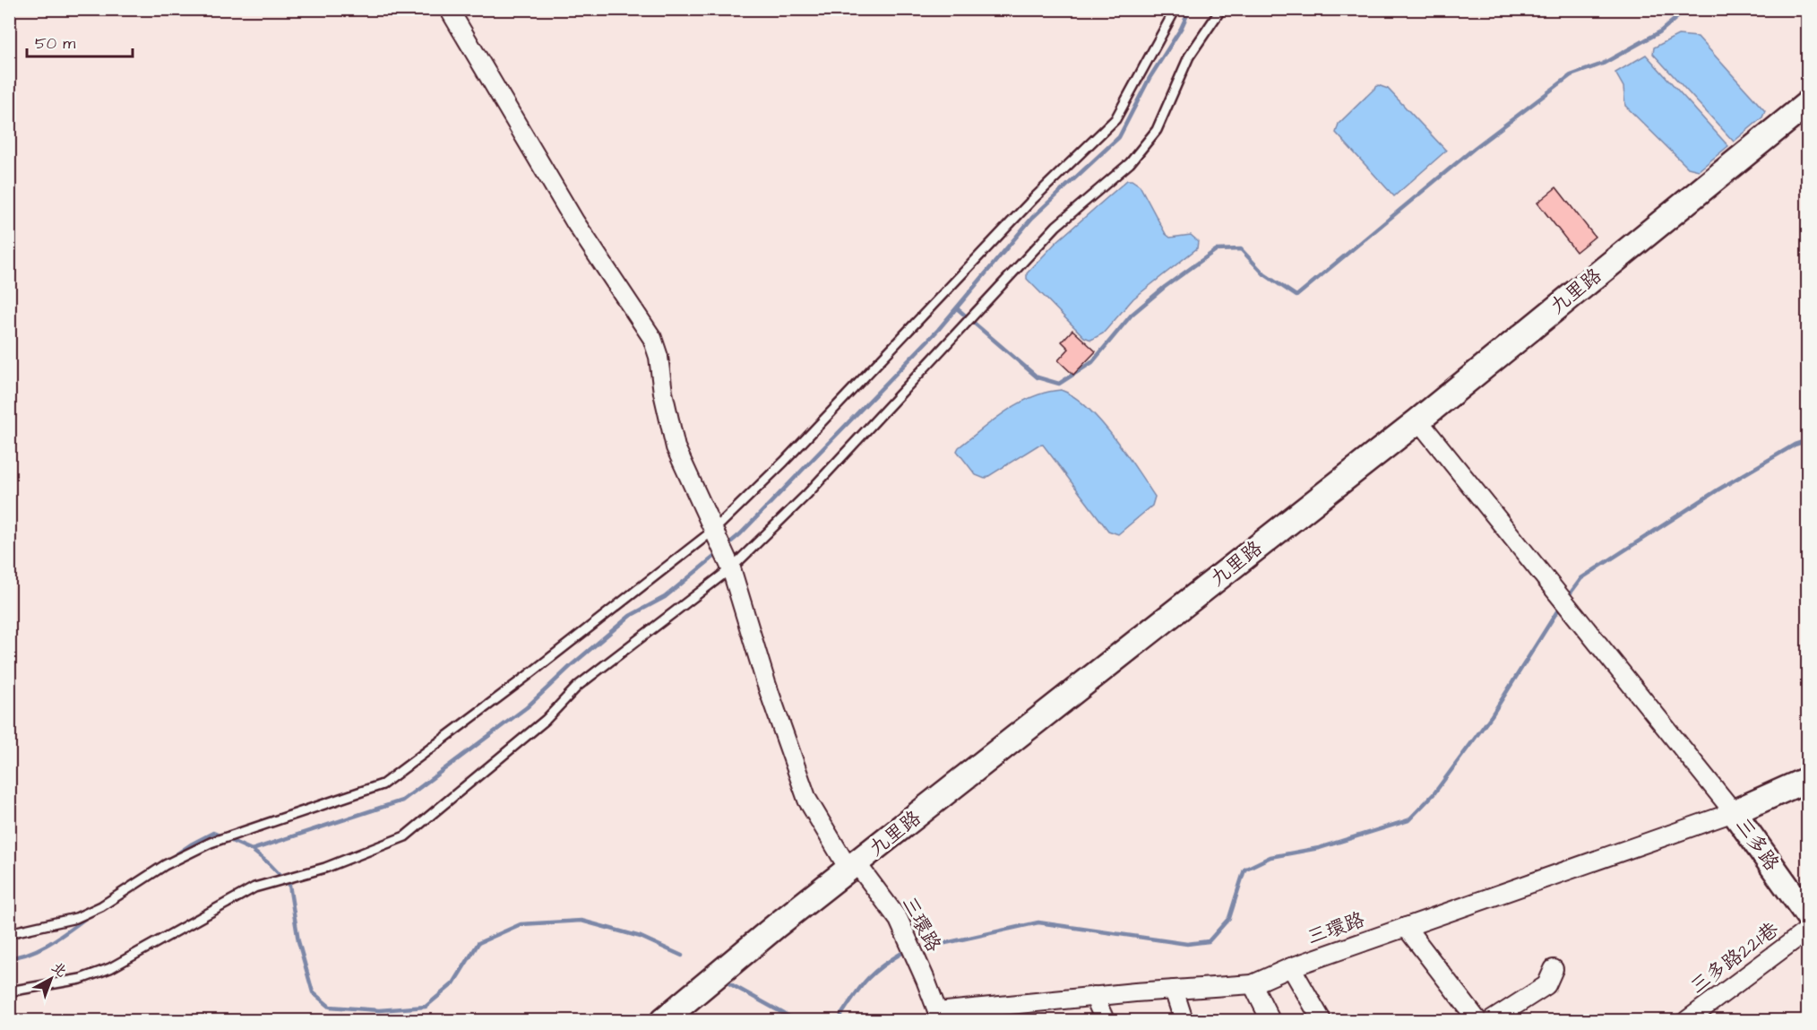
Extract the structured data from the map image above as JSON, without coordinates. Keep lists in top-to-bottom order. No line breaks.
{"streets":{"street":["九里路","三多路","三環路","三多路221巷"]},"crossings":[["九里路","三環路"],["三多路","三環路"]],"scale_bar":"50 m","north":"top right"}
